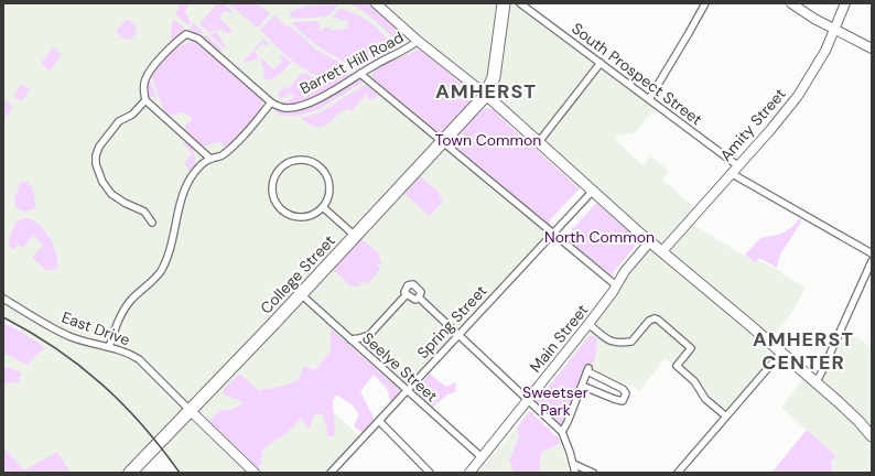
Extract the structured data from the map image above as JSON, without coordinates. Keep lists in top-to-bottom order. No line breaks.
{"streets":{"highway":["College Street"],"main road":["Amity Street","Main Street"],"street":["Barrett Hill Road","South Prospect Street","Spring Street","East Drive","Seelye Street"]},"crossings":[["South Prospect Street","Amity Street"],["College Street","East Drive"],["College Street","Seelye Street"],["Spring Street","Seelye Street"],["Main Street","Seelye Street"]],"districts":["AMHERST","AMHERST CENTER"],"parks":["Town Common","North Common","Sweetser Park"]}
